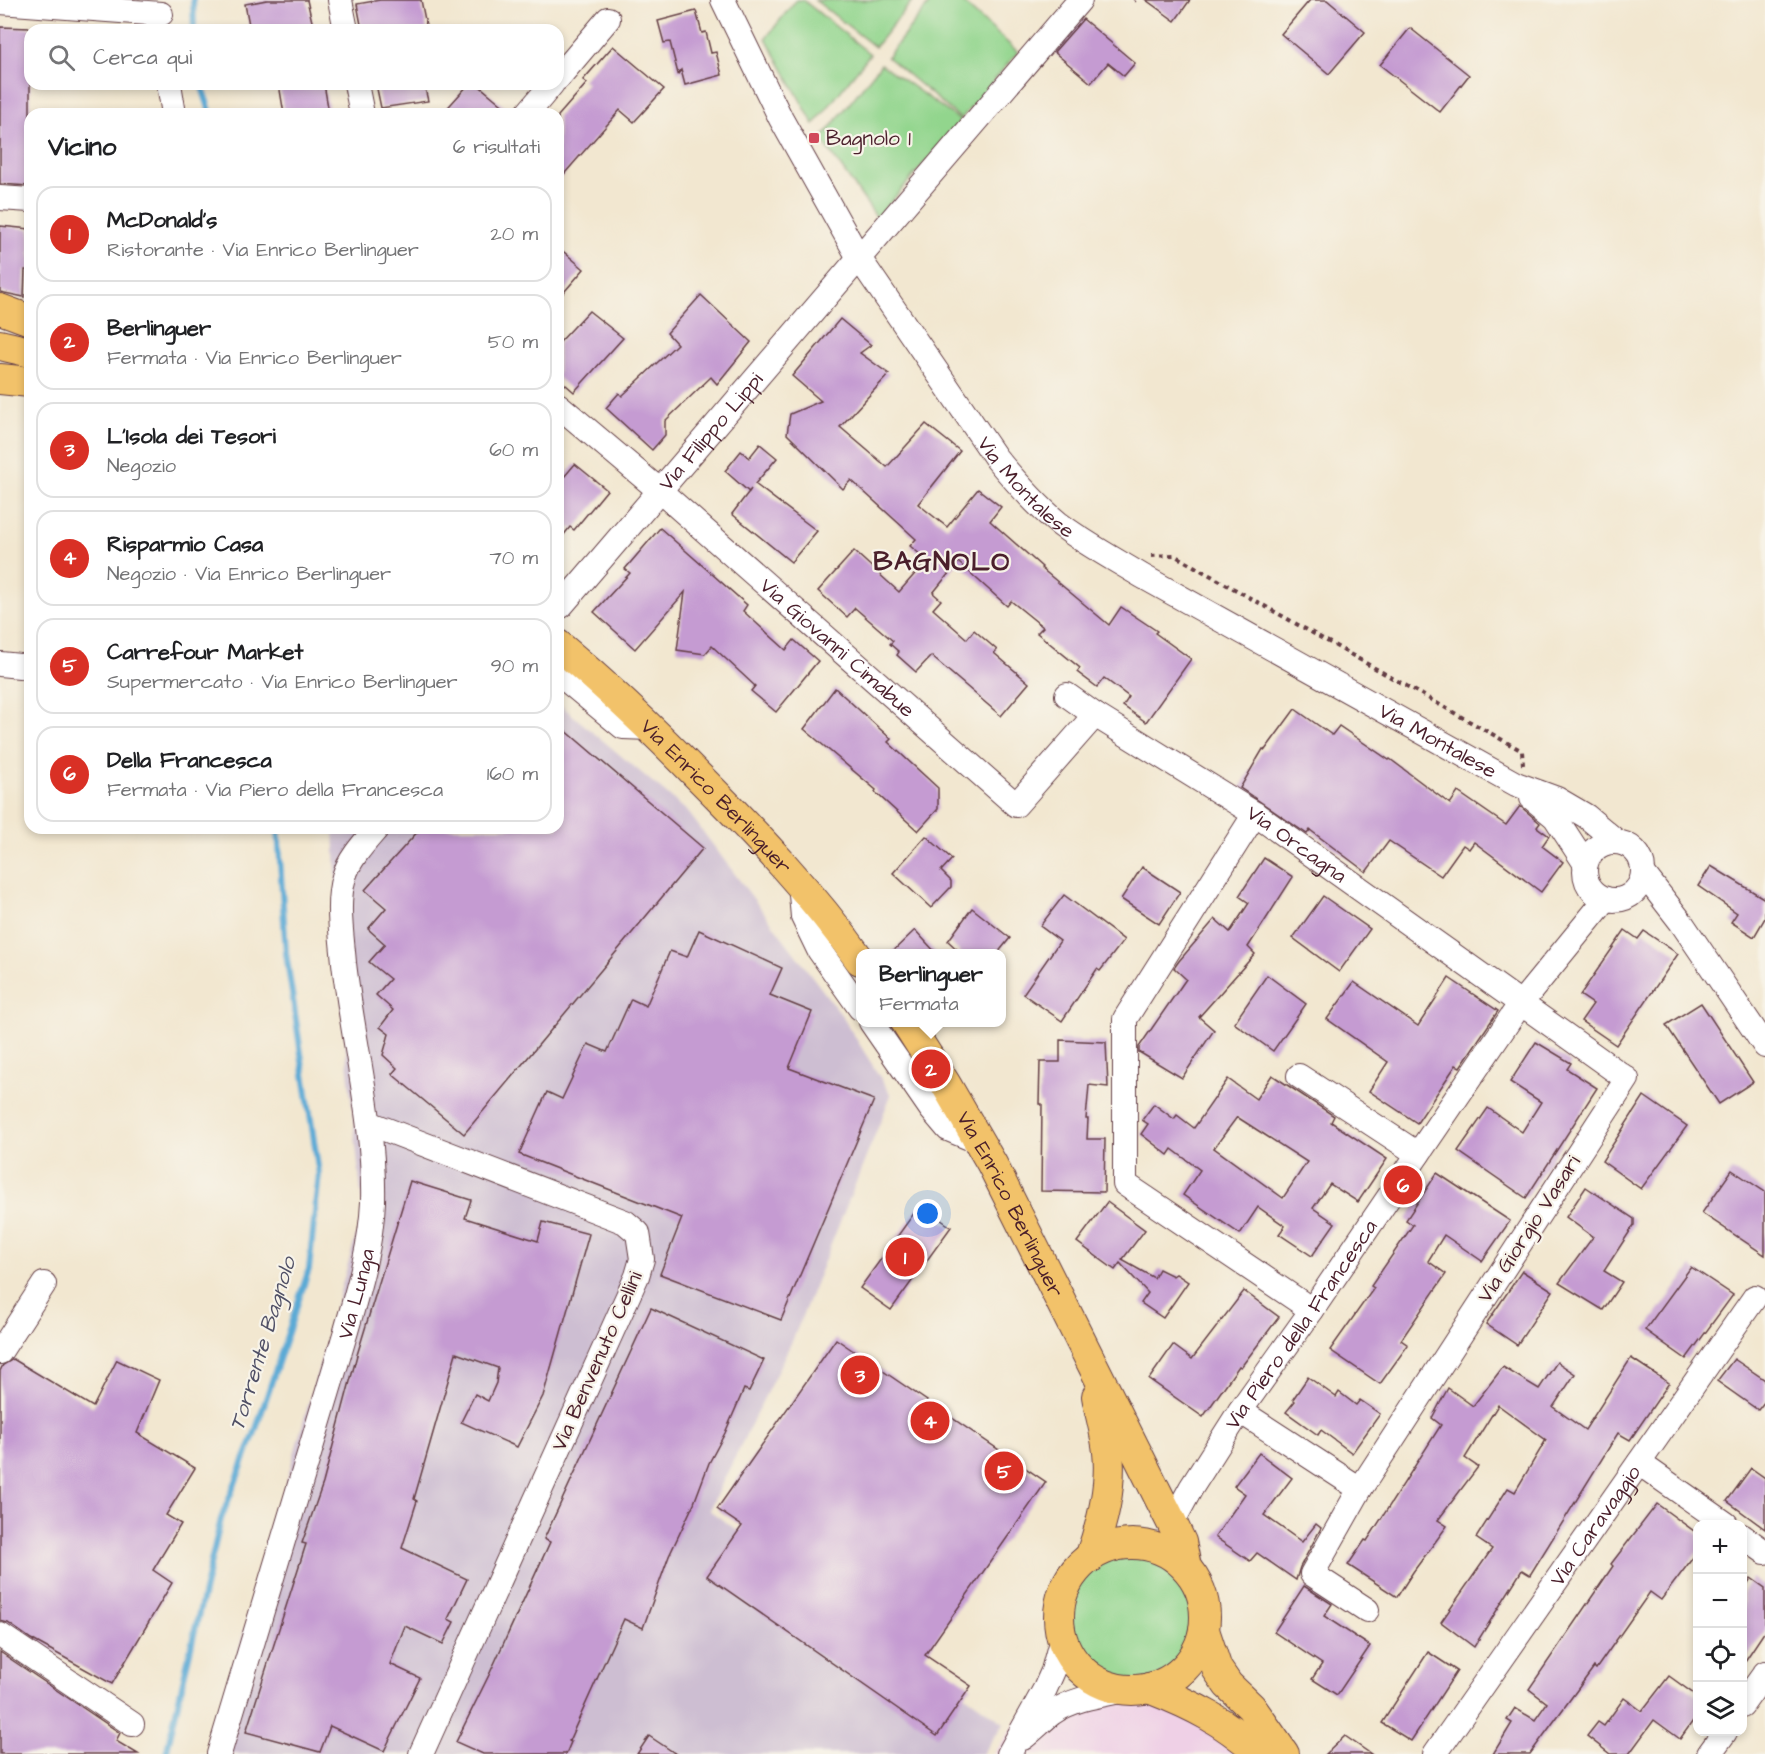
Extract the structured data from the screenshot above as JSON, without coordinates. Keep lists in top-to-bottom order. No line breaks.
{"streets":{"main road":["Via Enrico Berlinguer"],"street":["Via Filippo Lippi","Via Montalese","Via Giovanni Cimabue","Via Orcagna","Via Giorgio Vasari","Via Lunga","Via Piero della Francesca","Via Benvenuto Cellini","Via Caravaggio"]},"crossings":[["Via Filippo Lippi","Via Montalese"],["Via Filippo Lippi","Via Giovanni Cimabue"],["Via Montalese","Via Piero della Francesca"],["Via Giovanni Cimabue","Via Orcagna"],["Via Orcagna","Via Giorgio Vasari"],["Via Orcagna","Via Piero della Francesca"],["Via Giorgio Vasari","Via Piero della Francesca"],["Via Lunga","Via Benvenuto Cellini"]],"districts":["BAGNOLO"],"water":["Torrente Bagnolo"],"places":{"transit":["Bagnolo 1"]},"page":{"search":"Cerca qui","heading":["Vicino","6 risultati"],"list":[{"mark":"1","name":"McDonald's","note":"Ristorante · Via Enrico Berlinguer","value":"20 m"},{"mark":"2","name":"Berlinguer","note":"Fermata · Via Enrico Berlinguer","value":"50 m"},{"mark":"3","name":"L'Isola dei Tesori","note":"Negozio","value":"60 m"},{"mark":"4","name":"Risparmio Casa","note":"Negozio · Via Enrico Berlinguer","value":"70 m"},{"mark":"5","name":"Carrefour Market","note":"Supermercato · Via Enrico Berlinguer","value":"90 m"},{"mark":"6","name":"Della Francesca","note":"Fermata · Via Piero della Francesca","value":"160 m"}],"popup":["Berlinguer","Fermata"],"pins":["2","6","1","3","4","5"],"map_buttons":["+","−"]}}
